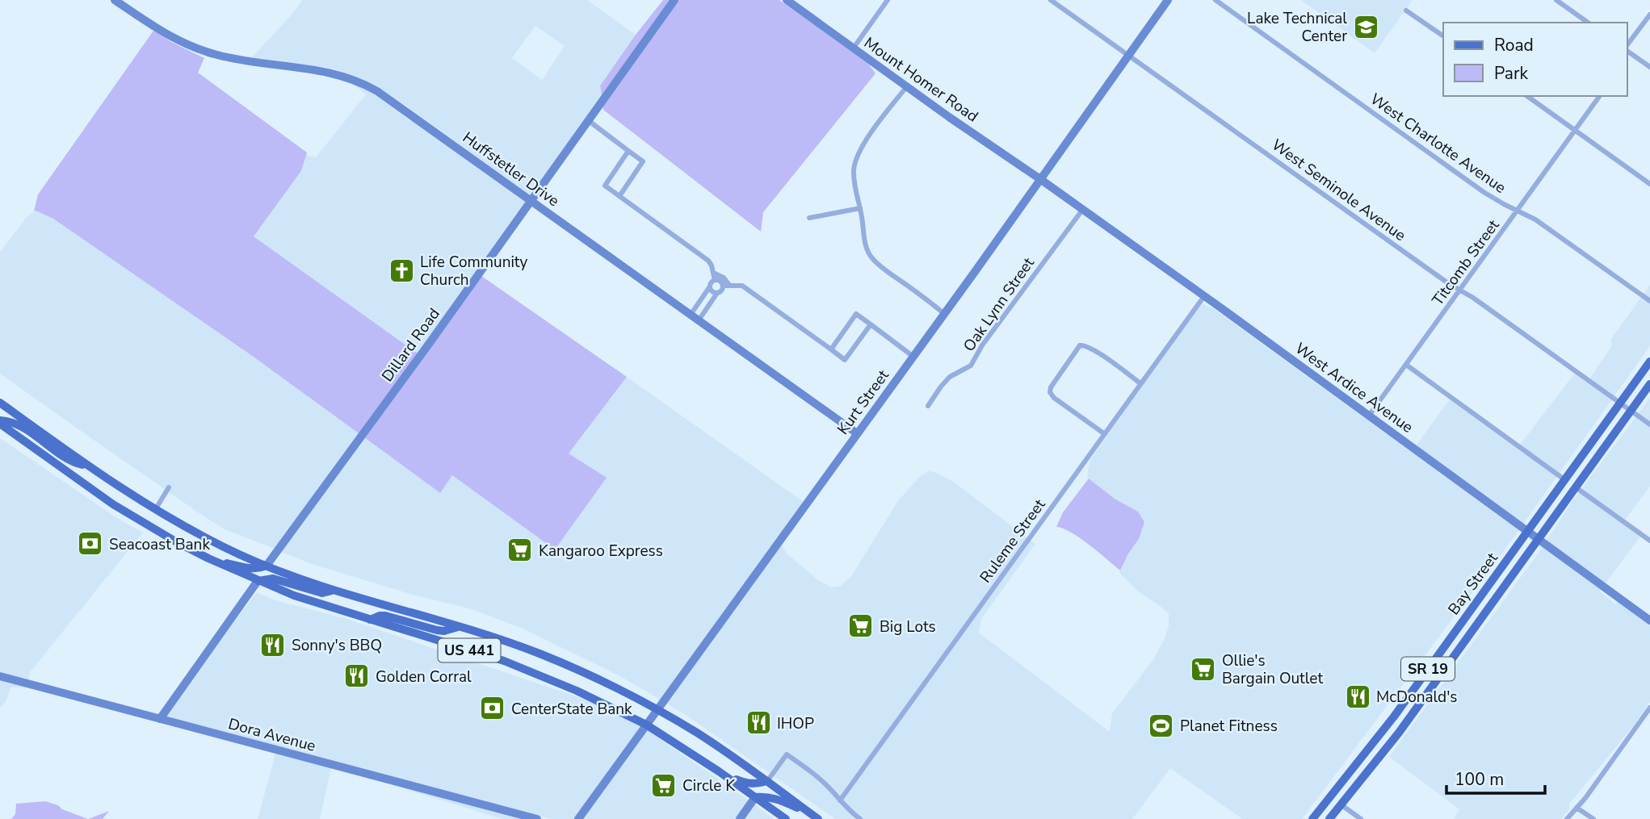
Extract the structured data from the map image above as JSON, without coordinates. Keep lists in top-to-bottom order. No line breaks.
{"streets":{"main road":["Bay Street","US 441","SR 19"],"street":["Mount Homer Road","West Charlotte Avenue","Huffstetler Drive","West Seminole Avenue","Titcomb Street","Oak Lynn Street","Dillard Road","West Ardice Avenue","Kurt Street","Ruleme Street","Dora Avenue"]},"crossings":[["Mount Homer Road","West Ardice Avenue"],["Mount Homer Road","Kurt Street"],["West Charlotte Avenue","Titcomb Street"],["Huffstetler Drive","Dillard Road"],["Huffstetler Drive","Kurt Street"],["West Seminole Avenue","Titcomb Street"],["West Seminole Avenue","Kurt Street"],["West Seminole Avenue","Bay Street"],["Titcomb Street","West Ardice Avenue"],["Oak Lynn Street","West Ardice Avenue"],["Dillard Road","US 441"],["West Ardice Avenue","Kurt Street"],["West Ardice Avenue","Ruleme Street"],["West Ardice Avenue","Bay Street"],["Kurt Street","US 441"]],"places":{"school or university":["Lake Technical Center"],"church":["Life Community Church"],"bank":["Seacoast Bank","CenterState Bank"],"supermarket":["Kangaroo Express","Big Lots","Ollie's Bargain Outlet","Circle K"],"restaurant":["Sonny's BBQ","Golden Corral","McDonald's","IHOP"],"sports":["Planet Fitness"]},"legend":["Road","Park"],"scale_bar":"100 m"}
